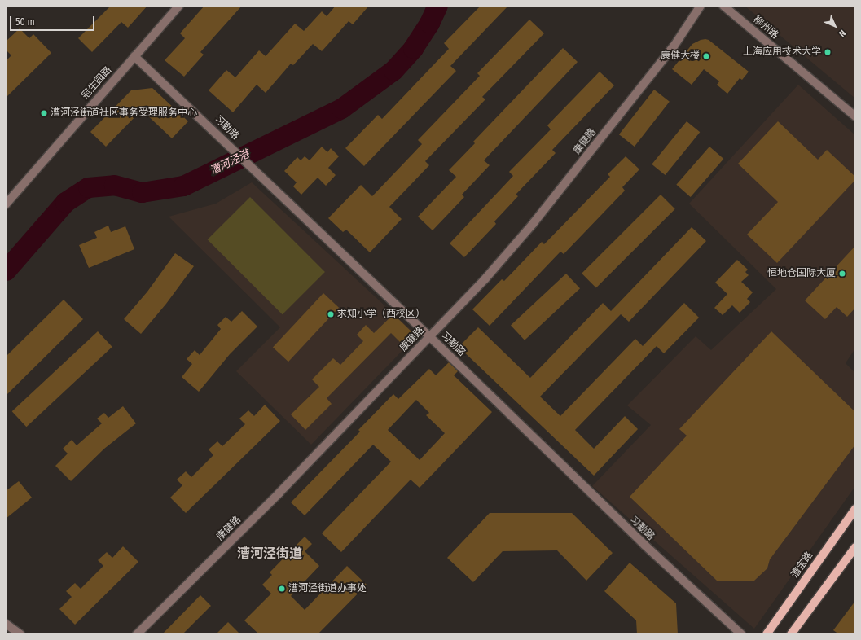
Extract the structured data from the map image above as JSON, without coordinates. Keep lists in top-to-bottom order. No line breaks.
{"streets":{"main road":["漕宝路"],"street":["柳州路","冠生园路","习勤路","康健路"]},"crossings":[["冠生园路","习勤路"],["习勤路","康健路"]],"districts":["漕河泾街道"],"water":["漕河泾港"],"places":["上海应用技术大学","康健大楼","漕河泾街道社区事务受理服务中心","恒地仓国际大厦","求知小学（西校区）","漕河泾街道办事处"],"scale_bar":"50 m","north":"bottom right"}
